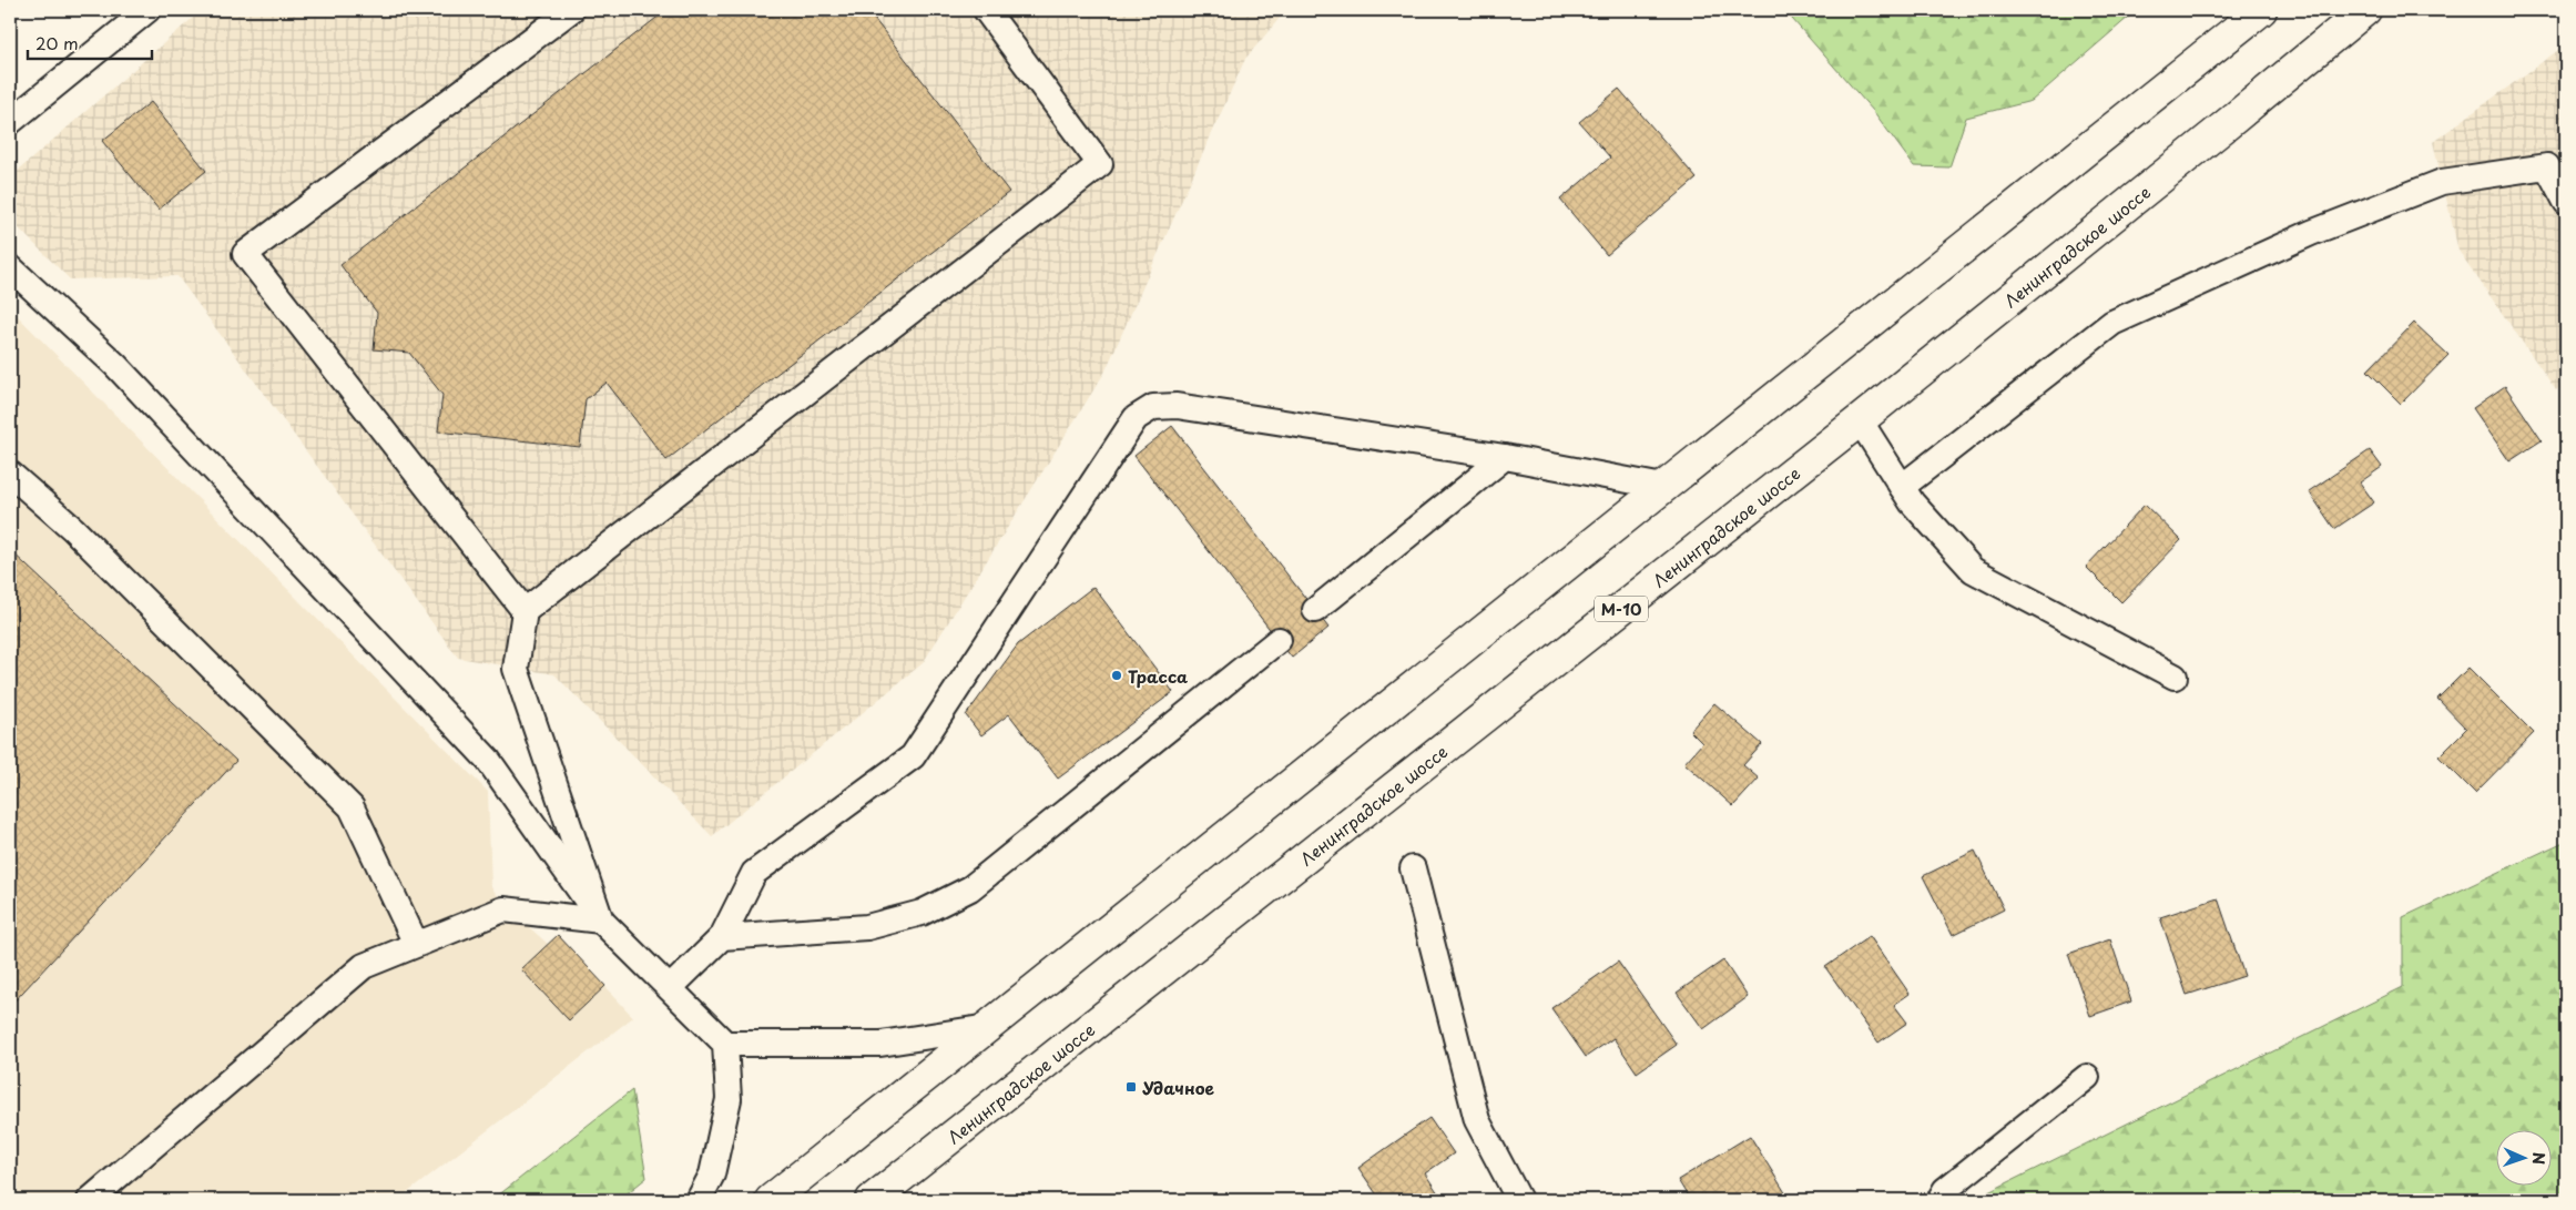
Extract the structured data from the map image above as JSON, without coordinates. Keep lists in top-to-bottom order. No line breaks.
{"streets":{"highway":["Ленинградское шоссе","М-10"]},"places":{"other":["Трасса"],"transit":["Удачное"]},"scale_bar":"20 m","north":"right"}
